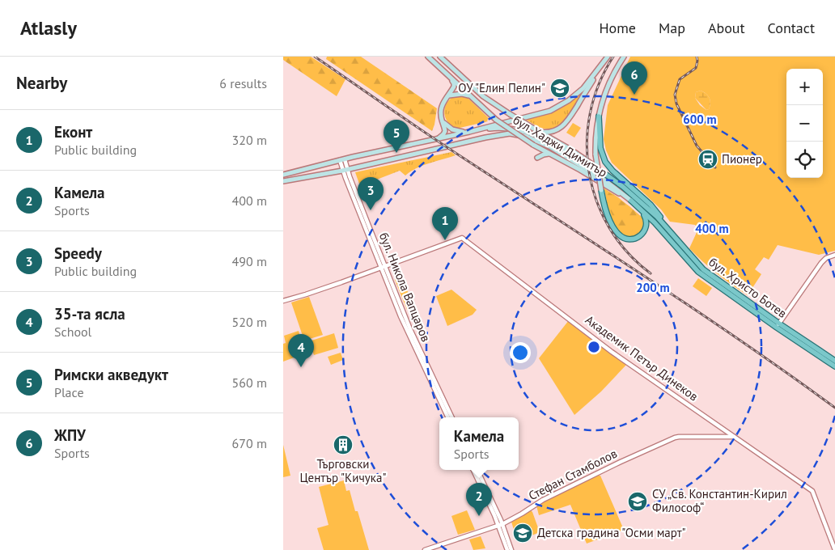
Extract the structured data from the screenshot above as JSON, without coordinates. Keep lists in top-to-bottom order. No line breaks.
{"streets":{"main road":["бул. Хаджи Димитър","бул. Христо Ботев"],"street":["бул. Никола Вапцаров","Академик Петър Динеков","Стефан Стамболов"]},"crossings":[["бул. Хаджи Димитър","бул. Христо Ботев"],["бул. Никола Вапцаров","Академик Петър Динеков"],["Академик Петър Динеков","Стефан Стамболов"]],"places":{"school or university":["ОУ \"Елин Пелин\"","СУ „Св. Константин-Кирил Философ“","Детска градина \"Осми март\""],"station":["Пионер"],"building":["Търговски Център \"Кичука\""]},"page":{"header":"Atlasly","nav":["Home","Map","About","Contact"],"heading":["Nearby","6 results"],"pins":["6","5","3","1","4","2"],"map_buttons":["+","−"],"list":[{"mark":"1","name":"Еконт","note":"Public building","value":"320 m"},{"mark":"2","name":"Камела","note":"Sports","value":"400 m"},{"mark":"3","name":"Speedy","note":"Public building","value":"490 m"},{"mark":"4","name":"35-та ясла","note":"School","value":"520 m"},{"mark":"5","name":"Римски акведукт","note":"Place","value":"560 m"},{"mark":"6","name":"ЖПУ","note":"Sports","value":"670 m"}],"popup":["Камела","Sports"]},"rings":["600 m","400 m","200 m"]}
